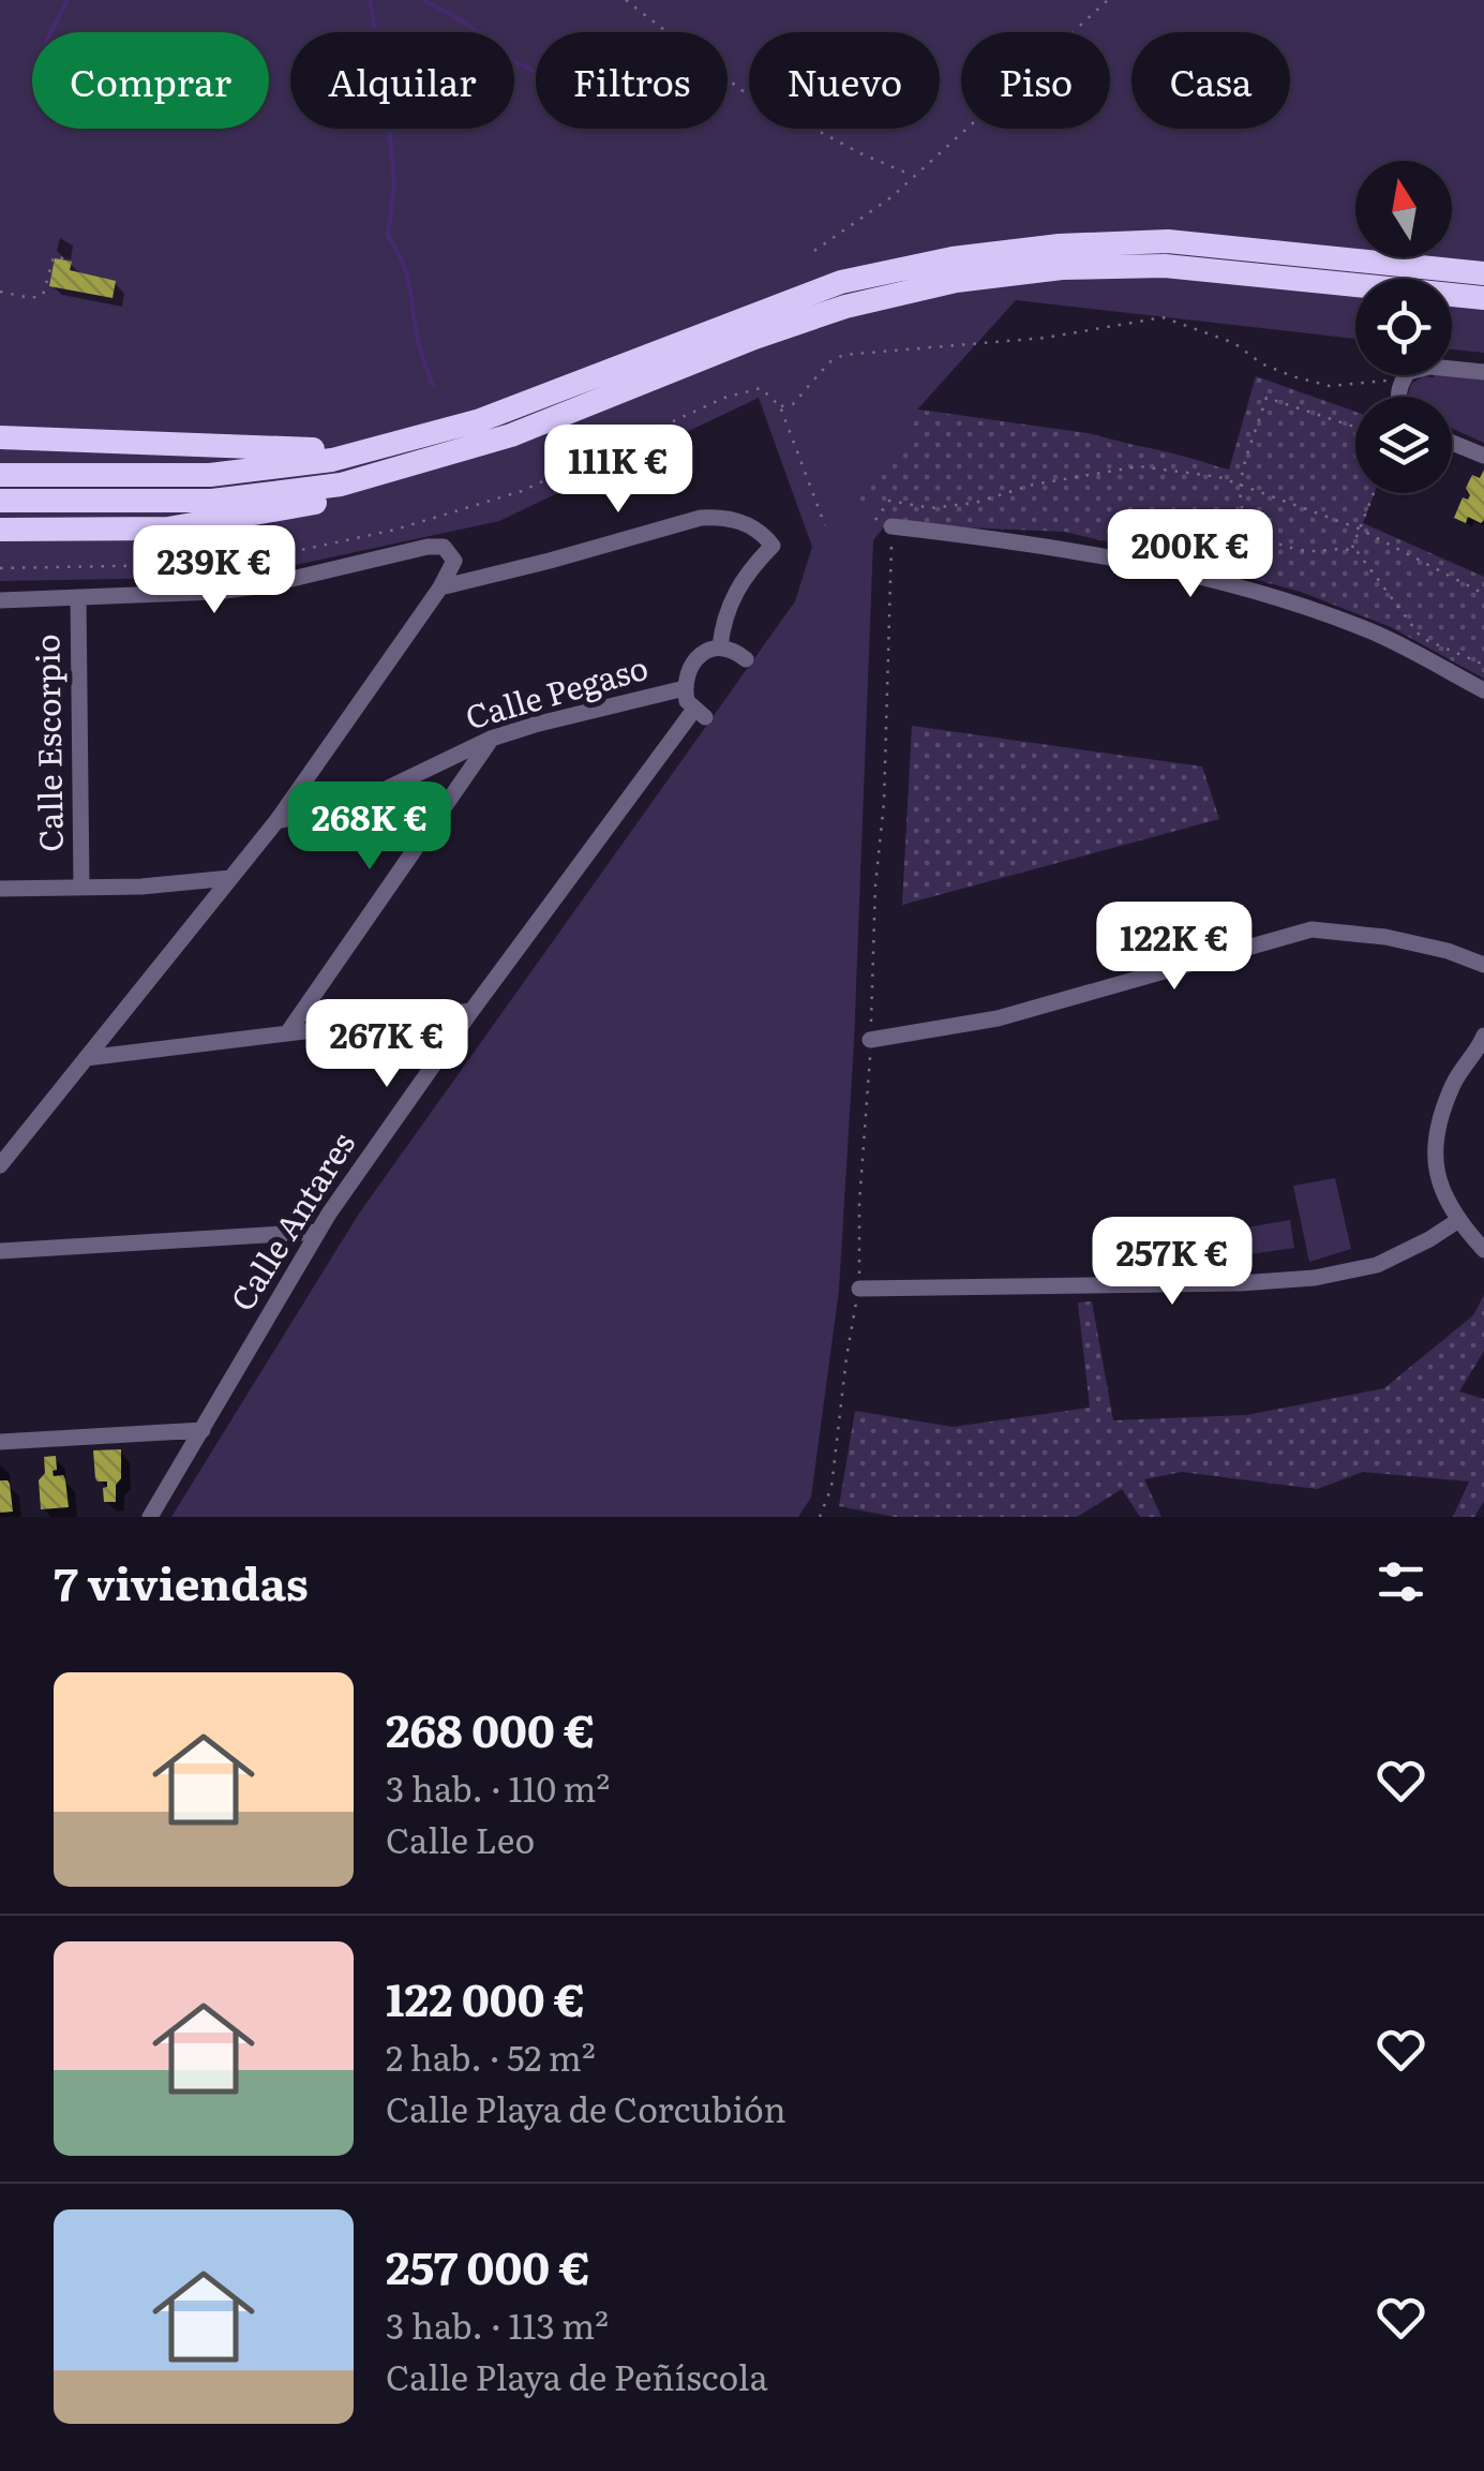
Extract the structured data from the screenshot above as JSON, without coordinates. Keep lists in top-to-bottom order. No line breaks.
{"streets":{"street":["Calle Pegaso","Calle Escorpio","Calle Antares"]},"crossings":[["Calle Pegaso","Calle Antares"]],"north":"top","page":{"chip":["Comprar","Alquilar","Filtros","Nuevo","Piso","Casa"],"price":["111K €","200K €","239K €","268K €","122K €","267K €","257K €"],"heading":"7 viviendas","list":[{"name":"268 000 €","note":"3 hab. · 110 m² · Calle Leo"},{"name":"122 000 €","note":"2 hab. · 52 m² · Calle Playa de Corcubión"},{"name":"257 000 €","note":"3 hab. · 113 m² · Calle Playa de Peñíscola"}]}}
